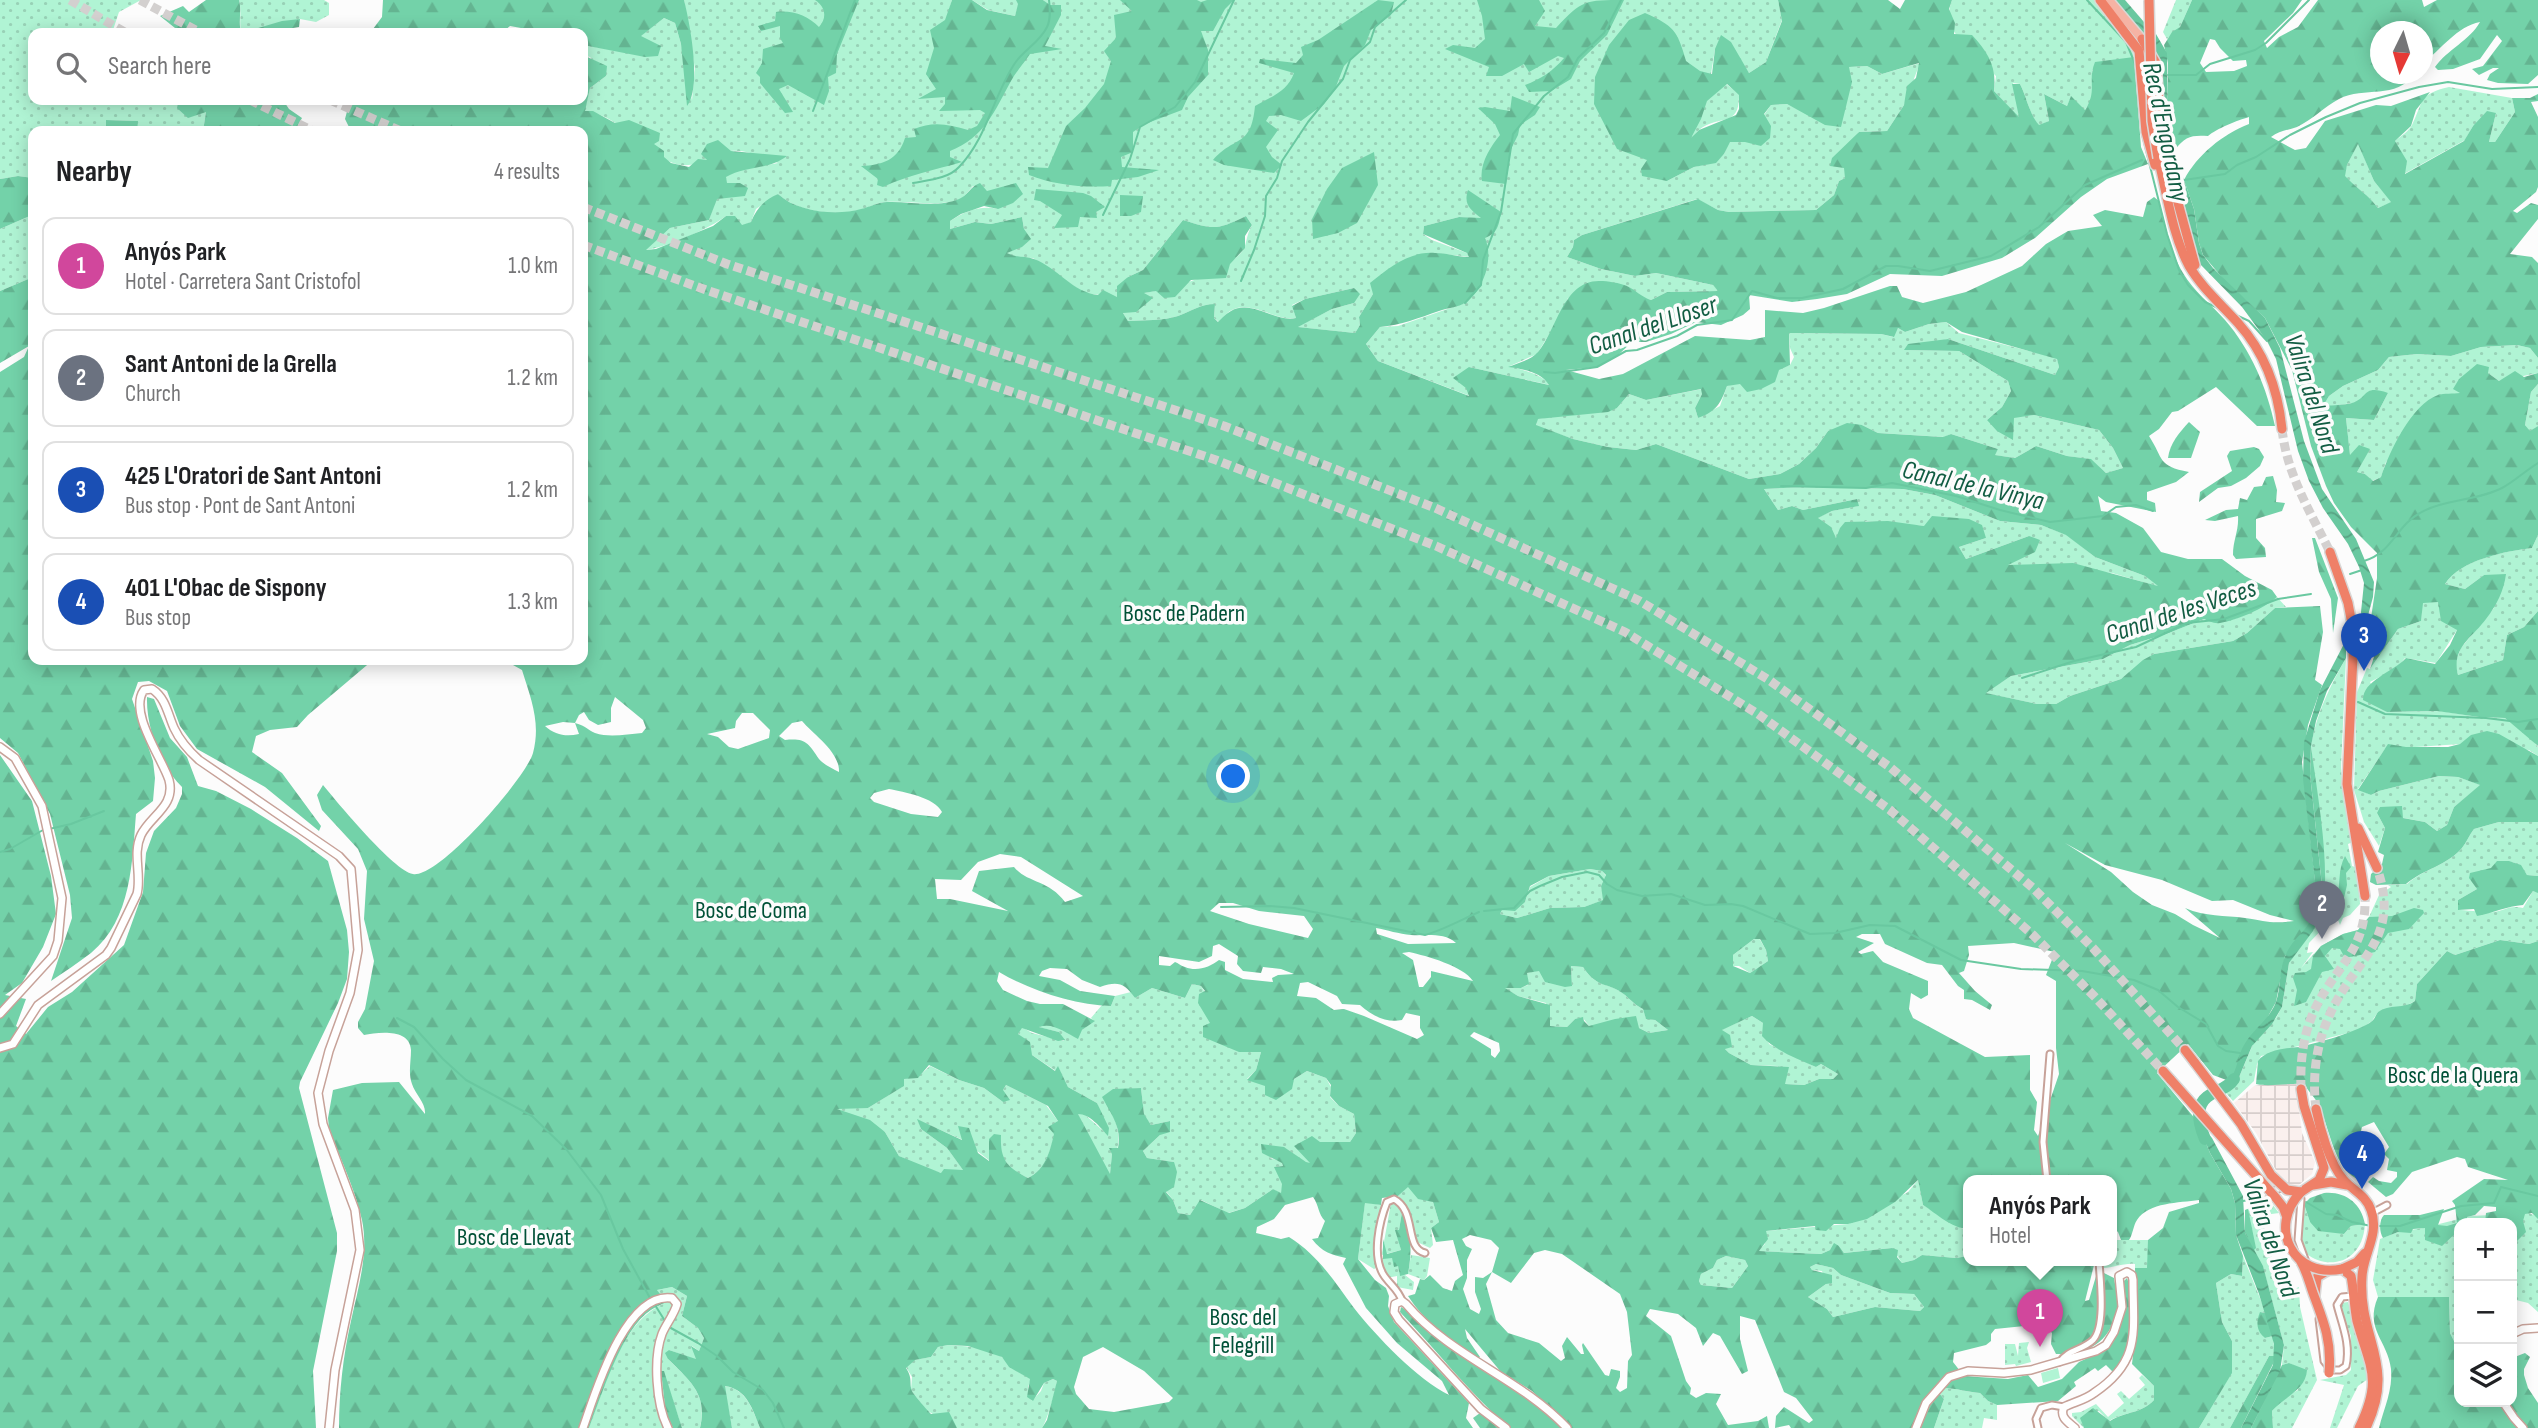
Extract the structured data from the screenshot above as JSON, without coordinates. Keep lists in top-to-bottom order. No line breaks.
{"water":["Rec d'Engordany","Canal del Lloser","Valira del Nord","Canal de la Vinya","Canal de les Veces"],"parks":["Bosc de Padern","Bosc de Coma","Bosc de la Quera","Bosc de Llevat","Bosc del Felegrill"],"north":"bottom","page":{"search":"Search here","heading":["Nearby","4 results"],"list":[{"mark":"1","name":"Anyós Park","note":"Hotel · Carretera Sant Cristofol","value":"1.0 km"},{"mark":"2","name":"Sant Antoni de la Grella","note":"Church","value":"1.2 km"},{"mark":"3","name":"425 L'Oratori de Sant Antoni","note":"Bus stop · Pont de Sant Antoni","value":"1.2 km"},{"mark":"4","name":"401 L'Obac de Sispony","note":"Bus stop","value":"1.3 km"}],"pins":["3","2","4","1"],"popup":["Anyós Park","Hotel"],"map_buttons":["+","−"]}}
